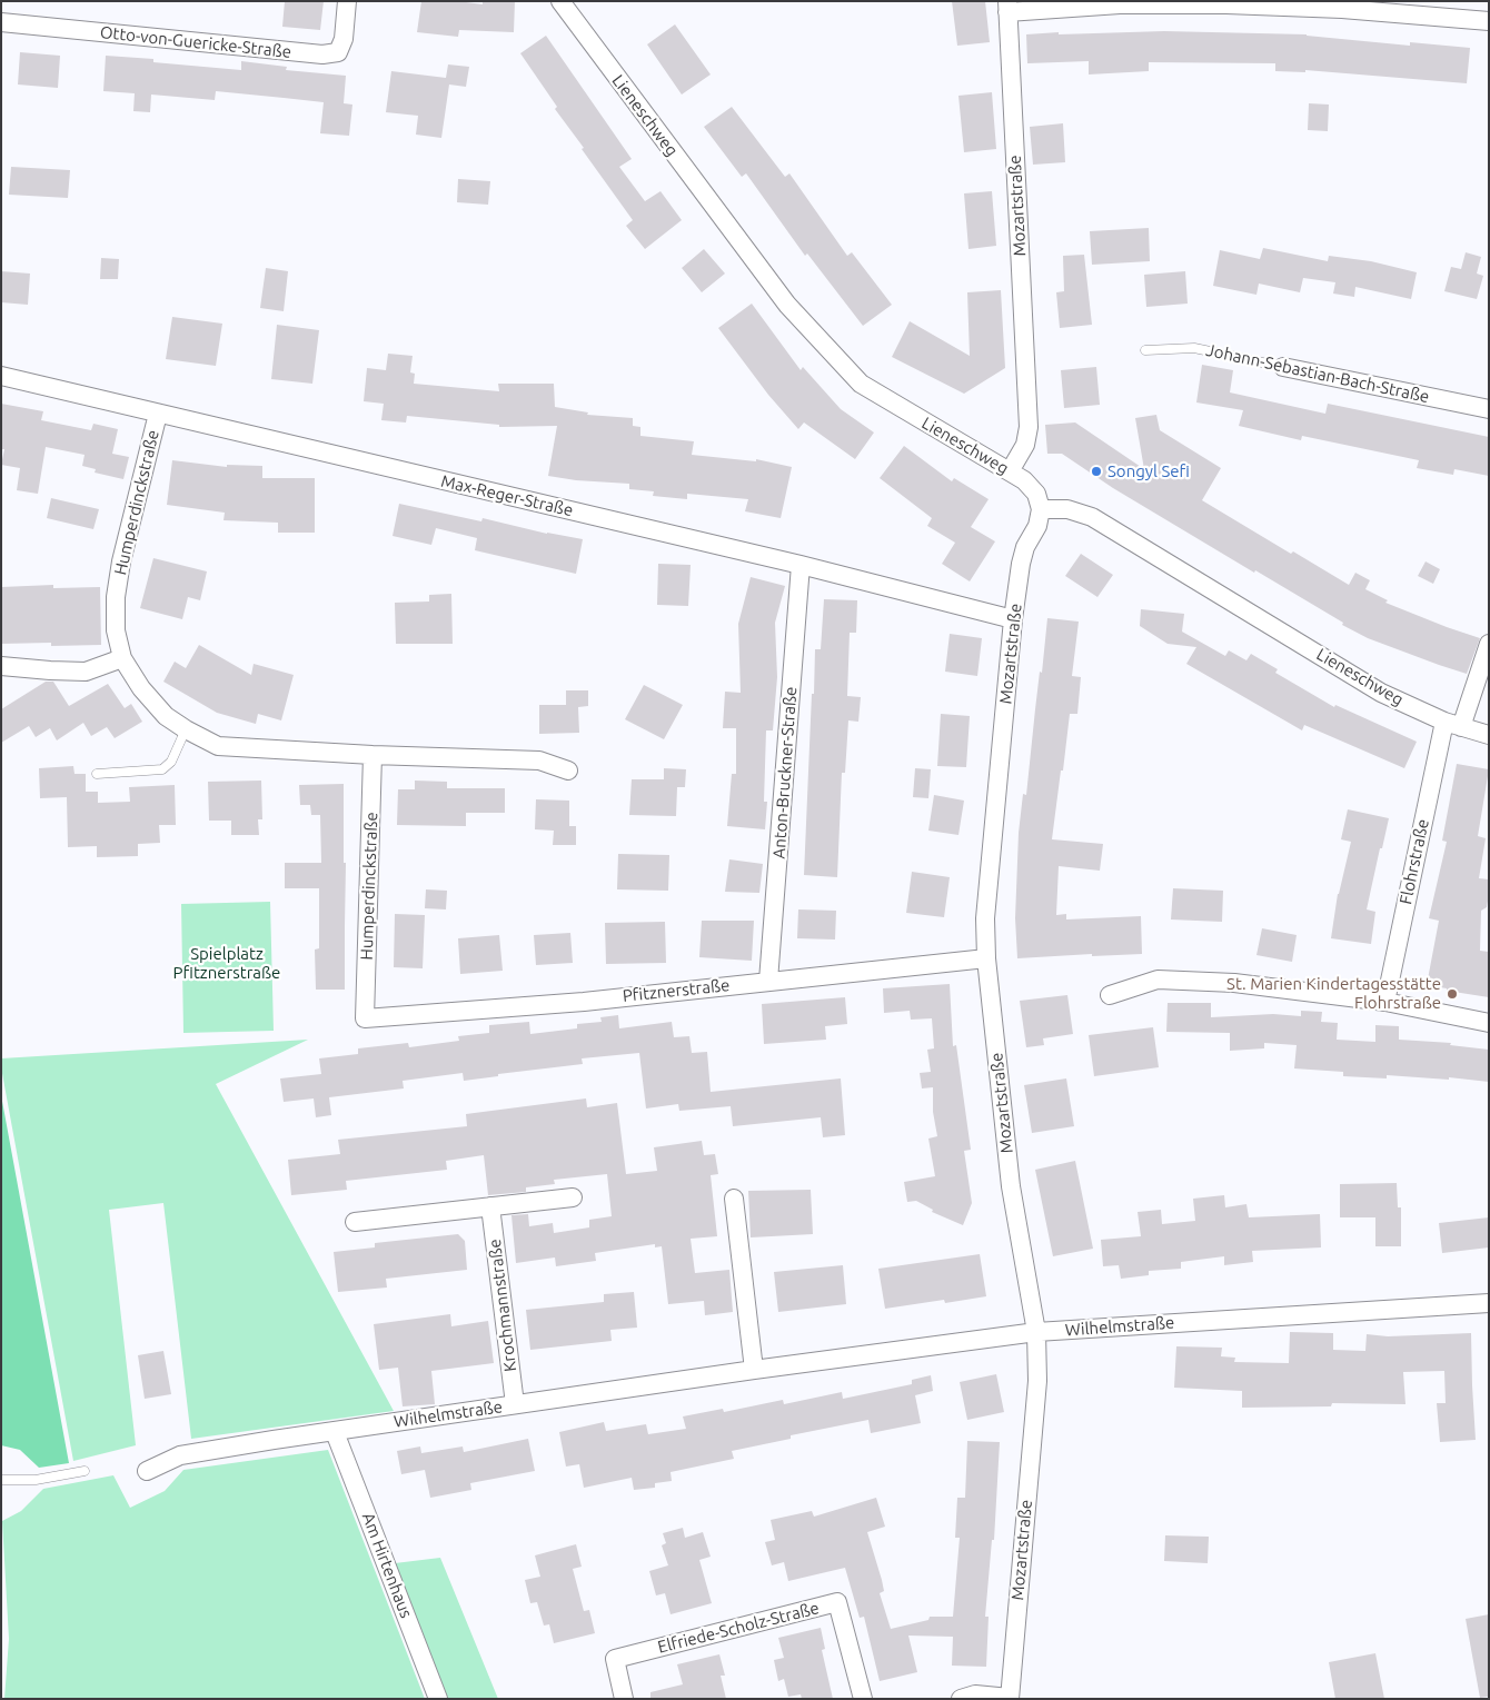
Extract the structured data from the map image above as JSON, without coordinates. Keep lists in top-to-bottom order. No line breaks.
{"streets":{"street":["Otto-von-Guericke-Straße","Lieneschweg","Mozartstraße","Johann-Sebastian-Bach-Straße","Max-Reger-Straße","Humperdinckstraße","Anton-Bruckner-Straße","Flohrstraße","Pfitznerstraße","Krochmannstraße","Wilhelmstraße","Am Hirtenhaus","Elfriede-Scholz-Straße"]},"crossings":[["Lieneschweg","Mozartstraße"],["Lieneschweg","Flohrstraße"],["Mozartstraße","Max-Reger-Straße"],["Mozartstraße","Pfitznerstraße"],["Mozartstraße","Wilhelmstraße"],["Max-Reger-Straße","Humperdinckstraße"],["Max-Reger-Straße","Anton-Bruckner-Straße"],["Humperdinckstraße","Pfitznerstraße"],["Anton-Bruckner-Straße","Pfitznerstraße"],["Krochmannstraße","Wilhelmstraße"],["Wilhelmstraße","Am Hirtenhaus"]],"parks":["Spielplatz Pfitznerstraße"],"places":["Songyl Sefi","St. Marien Kindertagesstätte Flohrstraße"]}
